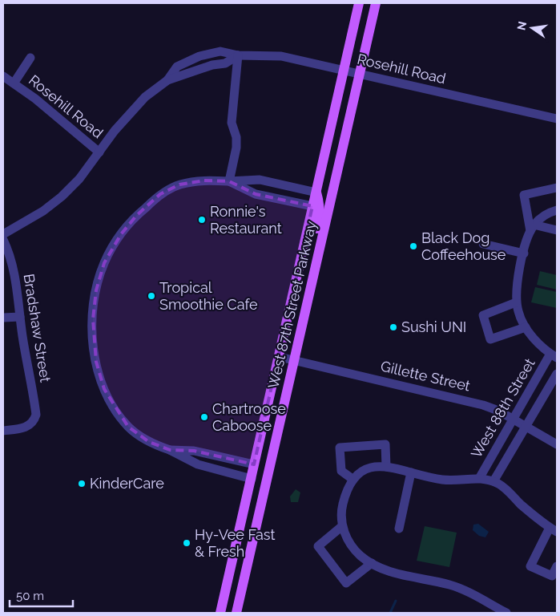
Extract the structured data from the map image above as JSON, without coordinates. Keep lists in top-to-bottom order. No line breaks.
{"streets":{"main road":["West 87th Street Parkway"],"street":["Rosehill Road","Bradshaw Street","Gillette Street","West 88th Street"]},"crossings":[["Rosehill Road","West 87th Street Parkway"],["West 87th Street Parkway","Gillette Street"],["Gillette Street","West 88th Street"]],"places":["Ronnie's Restaurant","Black Dog Coffeehouse","Tropical Smoothie Cafe","Sushi UNI","Chartroose Caboose","KinderCare","Hy-Vee Fast & Fresh"],"scale_bar":"50 m","north":"left"}
